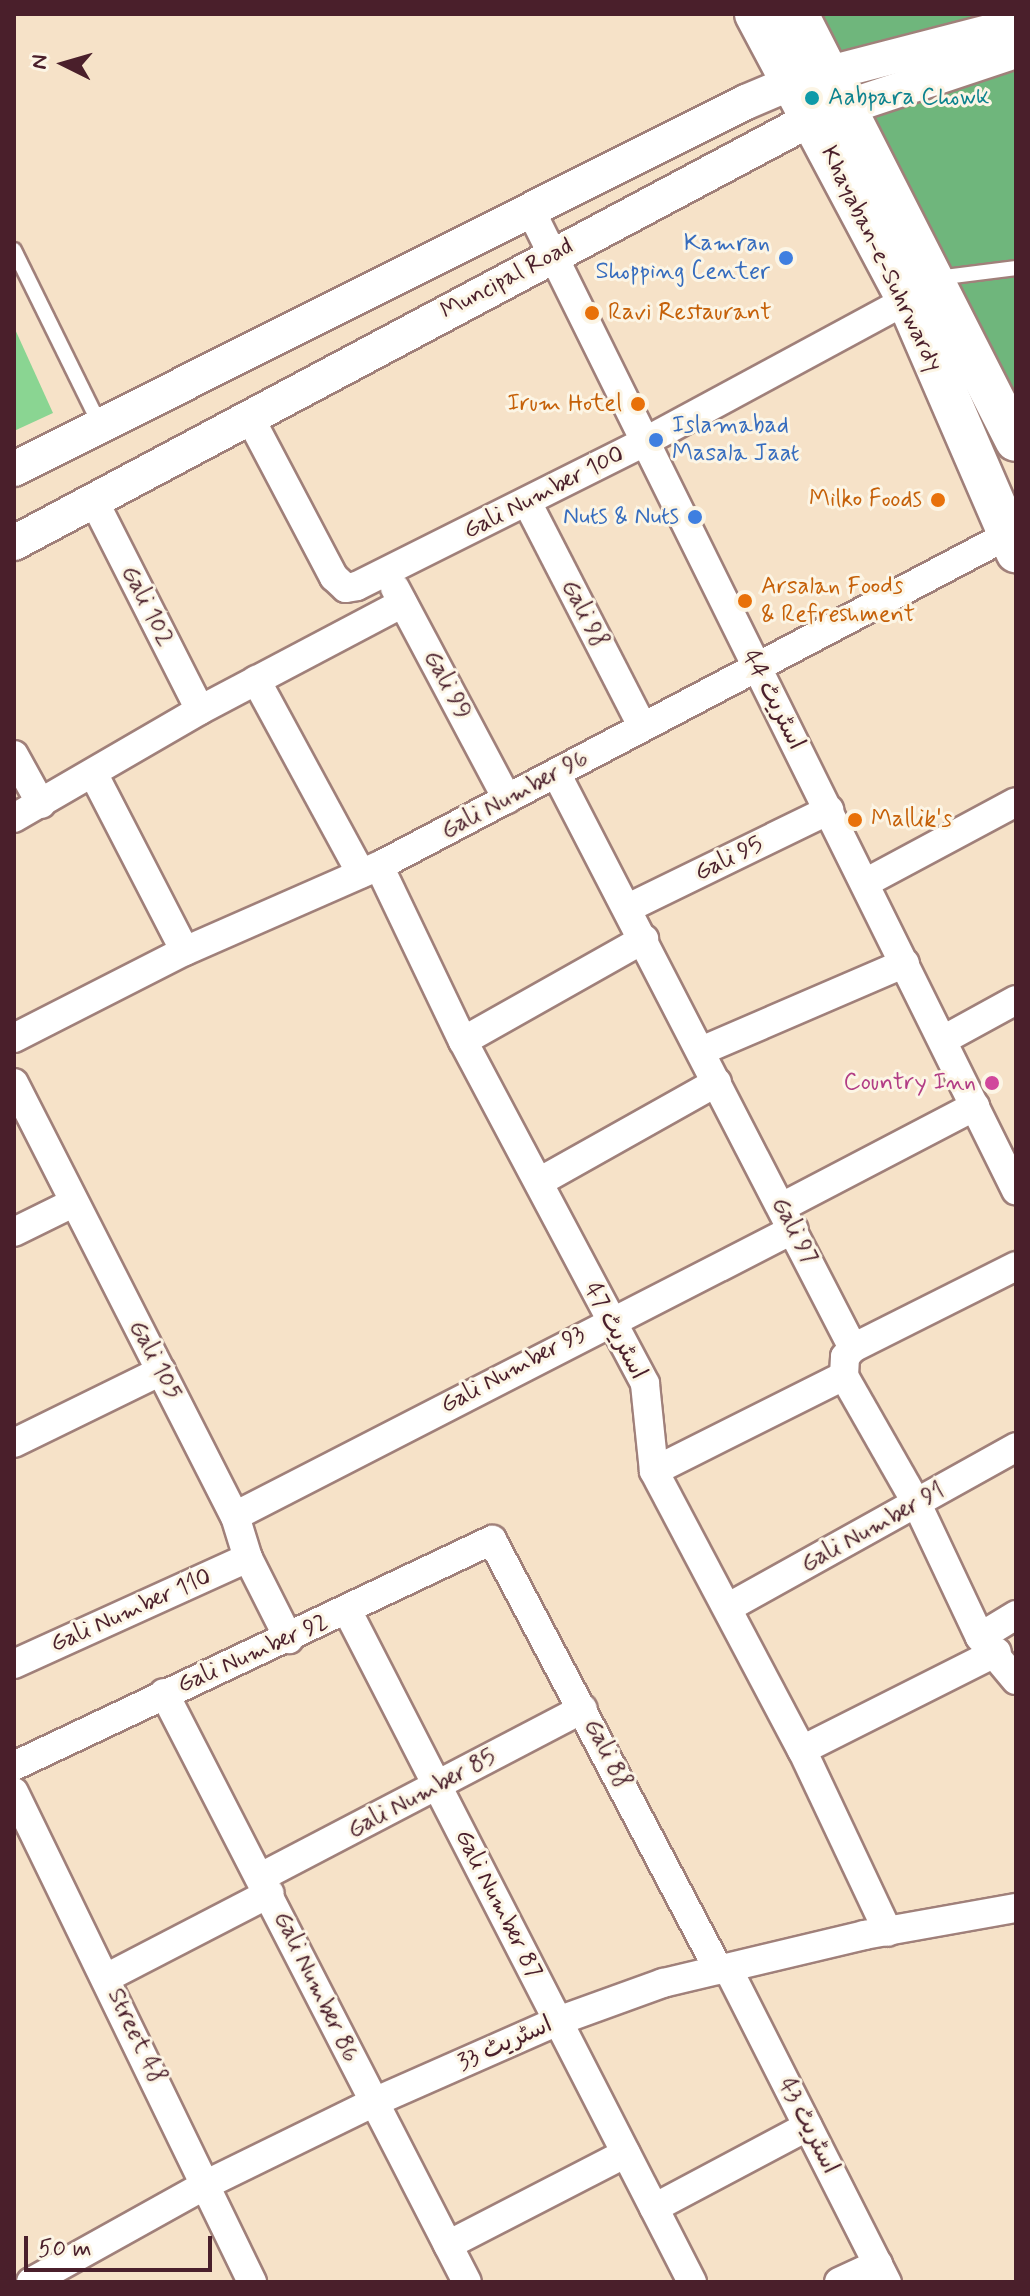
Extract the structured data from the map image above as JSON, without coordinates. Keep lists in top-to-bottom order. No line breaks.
{"streets":{"main road":["Khayaban-e-Suhrwardy"],"street":["Muncipal Road","Gali Number 100","Gali 102","Gali 98","Gali 99","اسٹریٹ 44","Gali Number 96","Gali 95","Gali 97","اسٹریٹ 47","Gali 105","Gali Number 93","Gali Number 91","Gali Number 110","Gali Number 92","Gali 88","Gali Number 85","Gali Number 87","Gali Number 86","Street 48","اسٹریٹ 33","اسٹریٹ 43"]},"crossings":[["Khayaban-e-Suhrwardy","Muncipal Road"],["Khayaban-e-Suhrwardy","Gali Number 100"],["Khayaban-e-Suhrwardy","Gali Number 96"],["Muncipal Road","Gali Number 100"],["Muncipal Road","Gali 102"],["Muncipal Road","اسٹریٹ 44"],["Gali Number 100","Gali 98"],["Gali Number 100","Gali 99"],["Gali Number 100","اسٹریٹ 44"],["Gali 98","Gali Number 96"],["Gali 99","Gali Number 96"],["اسٹریٹ 44","Gali Number 96"],["اسٹریٹ 44","Gali 95"],["اسٹریٹ 44","Gali Number 93"],["Gali Number 96","Gali 97"],["Gali Number 96","اسٹریٹ 47"],["Gali 95","Gali 97"],["Gali 97","Gali Number 93"],["اسٹریٹ 47","Gali Number 93"],["اسٹریٹ 47","Gali Number 91"],["اسٹریٹ 47","اسٹریٹ 33"],["Gali 105","Gali Number 93"],["Gali 105","Gali Number 110"],["Gali 105","Gali Number 92"],["Gali Number 92","Gali 88"],["Gali Number 92","Gali Number 87"],["Gali Number 92","Gali Number 86"],["Gali 88","Gali Number 85"],["Gali 88","اسٹریٹ 33"],["Gali 88","اسٹریٹ 43"],["Gali Number 85","Gali Number 87"],["Gali Number 85","Gali Number 86"],["Gali Number 85","Street 48"],["Gali Number 87","اسٹریٹ 33"],["Gali Number 86","اسٹریٹ 33"],["Street 48","اسٹریٹ 33"],["اسٹریٹ 33","اسٹریٹ 43"]],"places":["Aabpara Chowk","Kamran Shopping Center","Ravi Restaurant","Irum Hotel","Islamabad Masala Jaat","Milko Foods","Nuts & Nuts","Arsalan Foods & Refreshment","Mallik's","Country Inn"],"scale_bar":"50 m","north":"left"}
